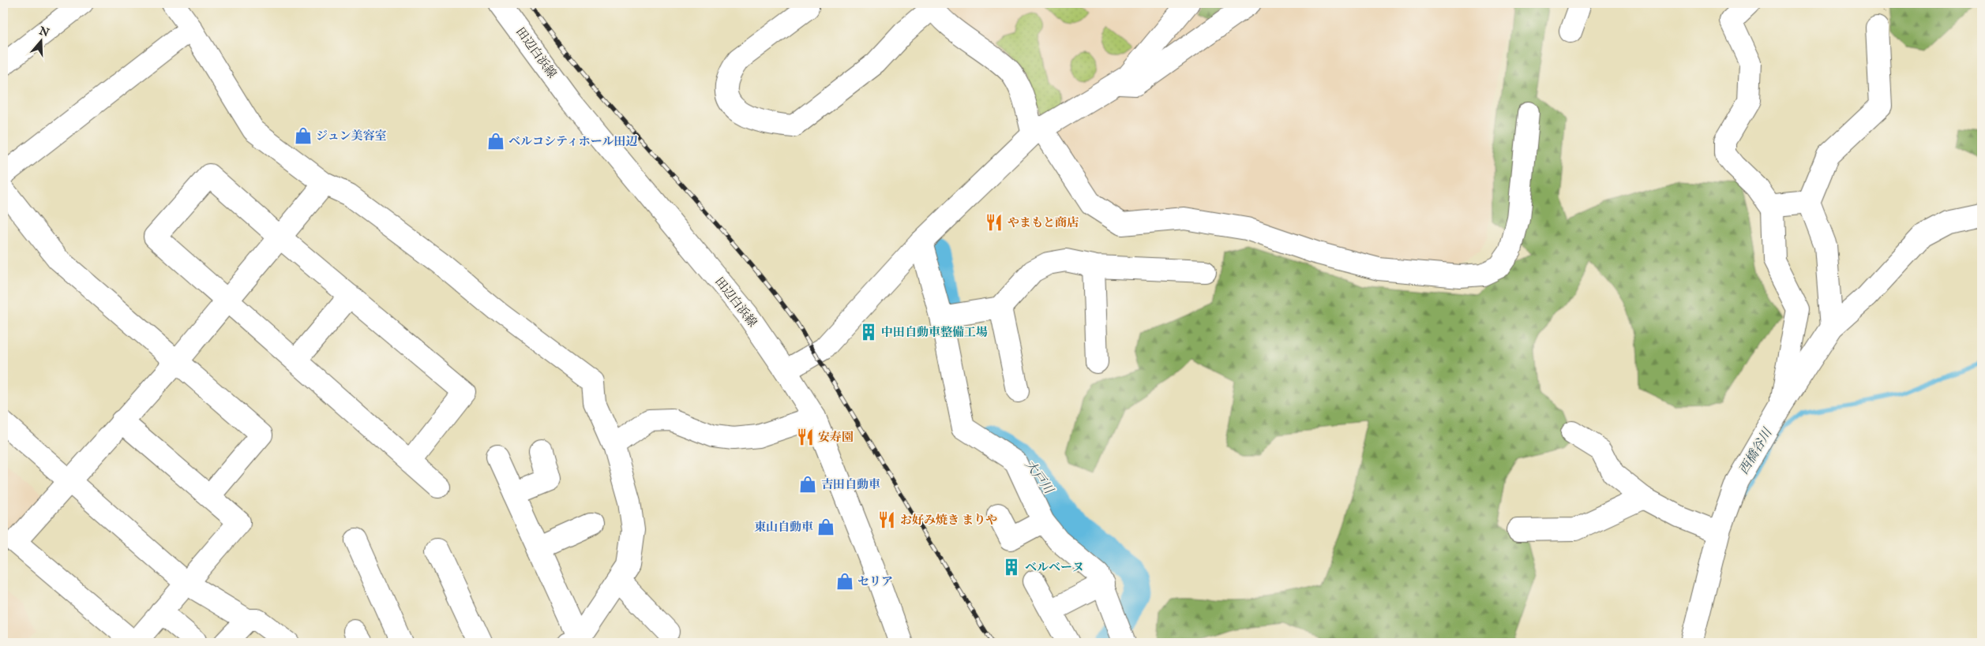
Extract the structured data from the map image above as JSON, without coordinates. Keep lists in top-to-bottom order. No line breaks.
{"streets":{"street":["田辺白浜線"]},"water":["西橋谷川","大戸川"],"places":{"shop":["ジュン美容室","ベルコシティホール田辺","吉田自動車","東山自動車","セリア"],"restaurant":["やまもと商店","安寿園","お好み焼き まりや"],"building":["中田自動車整備工場","ベルベーヌ"]},"north":"top"}
